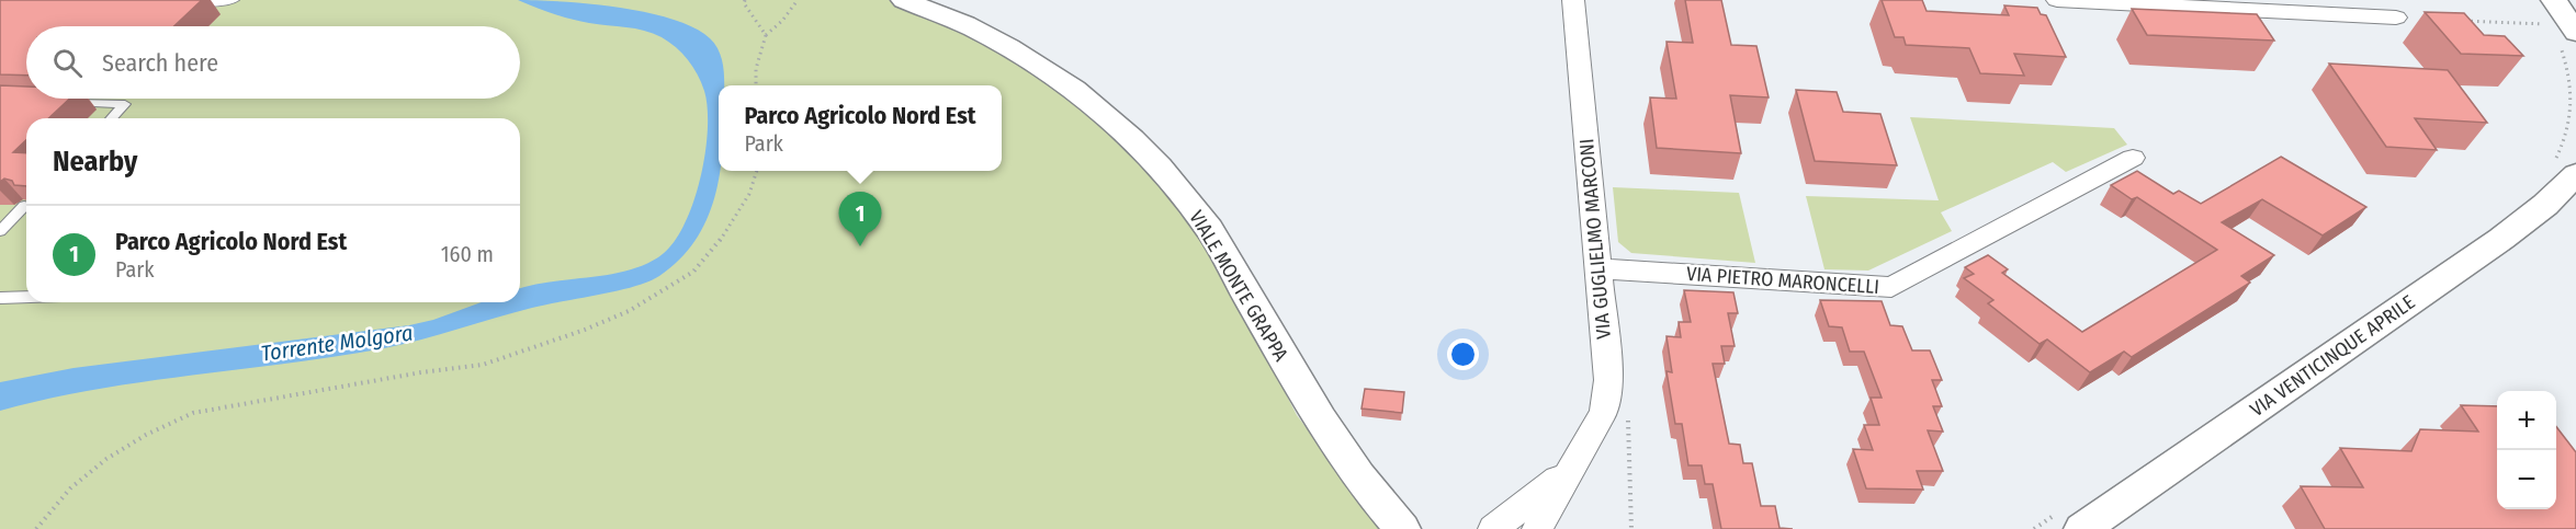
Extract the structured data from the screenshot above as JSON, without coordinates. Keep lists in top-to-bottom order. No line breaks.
{"streets":{"street":["VIA GUGLIELMO MARCONI","VIA PIETRO MARONCELLI","VIALE MONTE GRAPPA","VIA VENTICINQUE APRILE"]},"crossings":[["VIA GUGLIELMO MARCONI","VIA PIETRO MARONCELLI"]],"water":["Torrente Molgora"],"page":{"search":"Search here","popup":["Parco Agricolo Nord Est","Park"],"heading":"Nearby","pins":"1","list":[{"mark":"1","name":"Parco Agricolo Nord Est","note":"Park","value":"160 m"}],"map_buttons":["+","−"]}}
